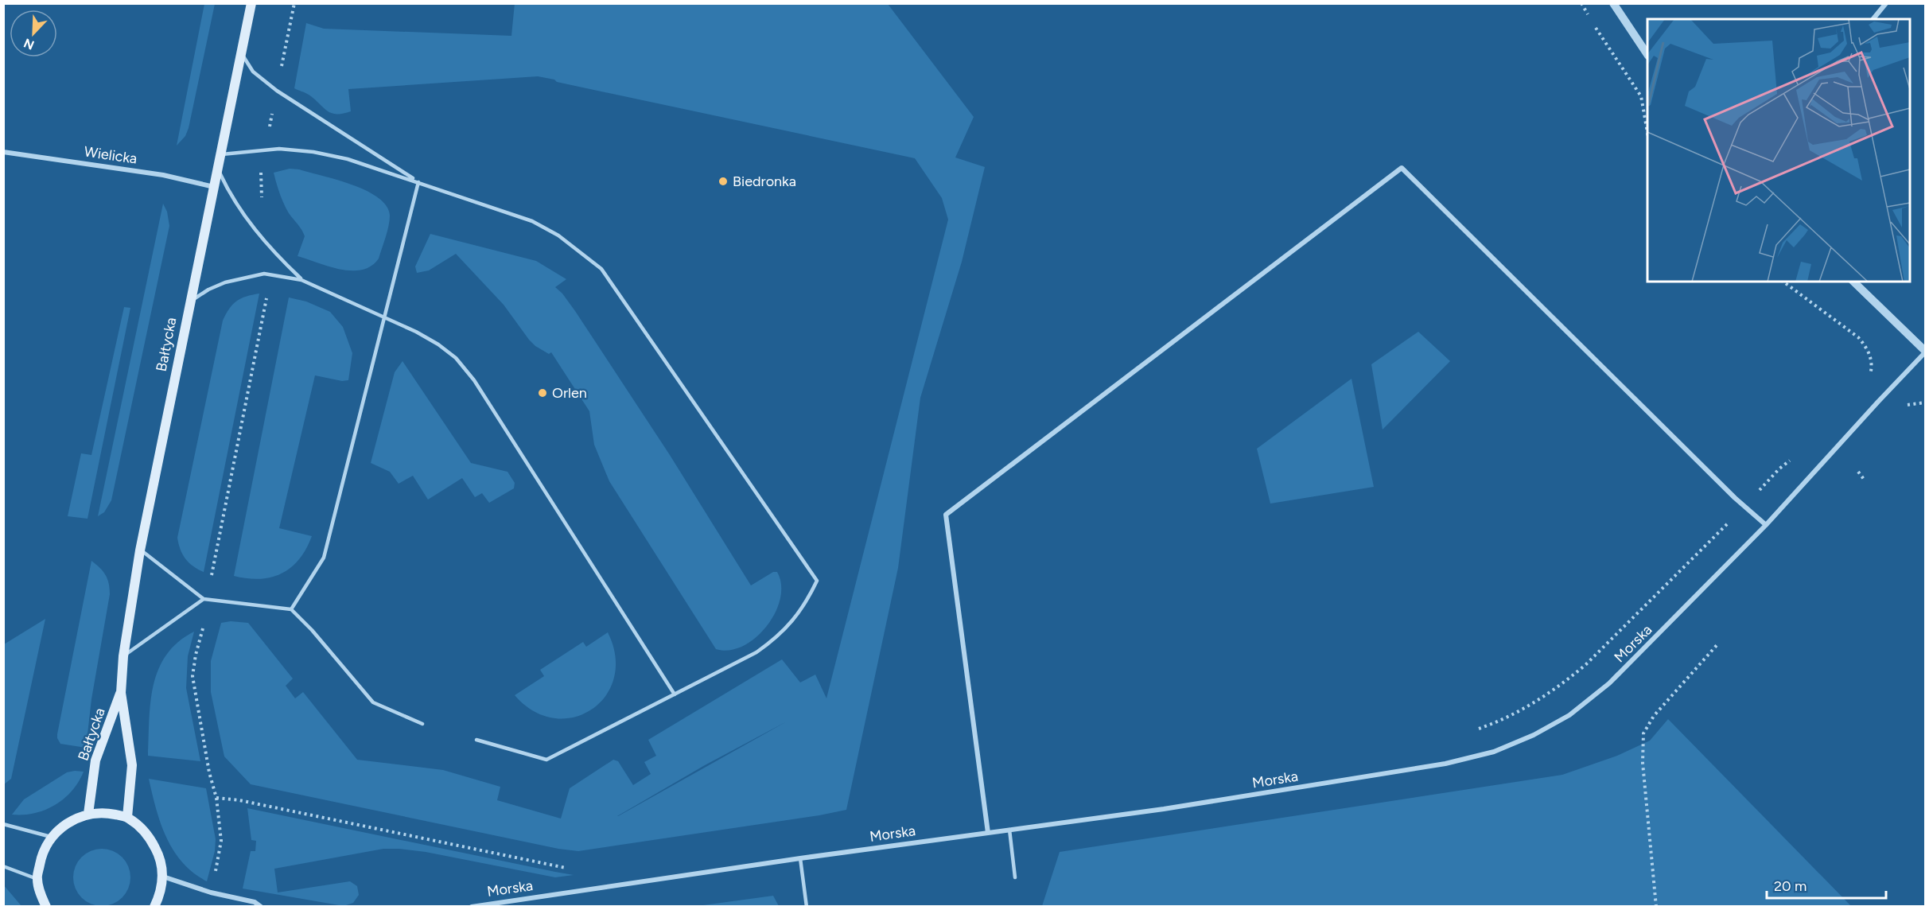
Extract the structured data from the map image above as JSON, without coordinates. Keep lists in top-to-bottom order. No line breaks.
{"streets":{"main road":["Bałtycka"],"street":["Wielicka","Morska"]},"crossings":[["Wielicka","Bałtycka"]],"places":["Biedronka","Orlen"],"scale_bar":"20 m","north":"bottom left"}
